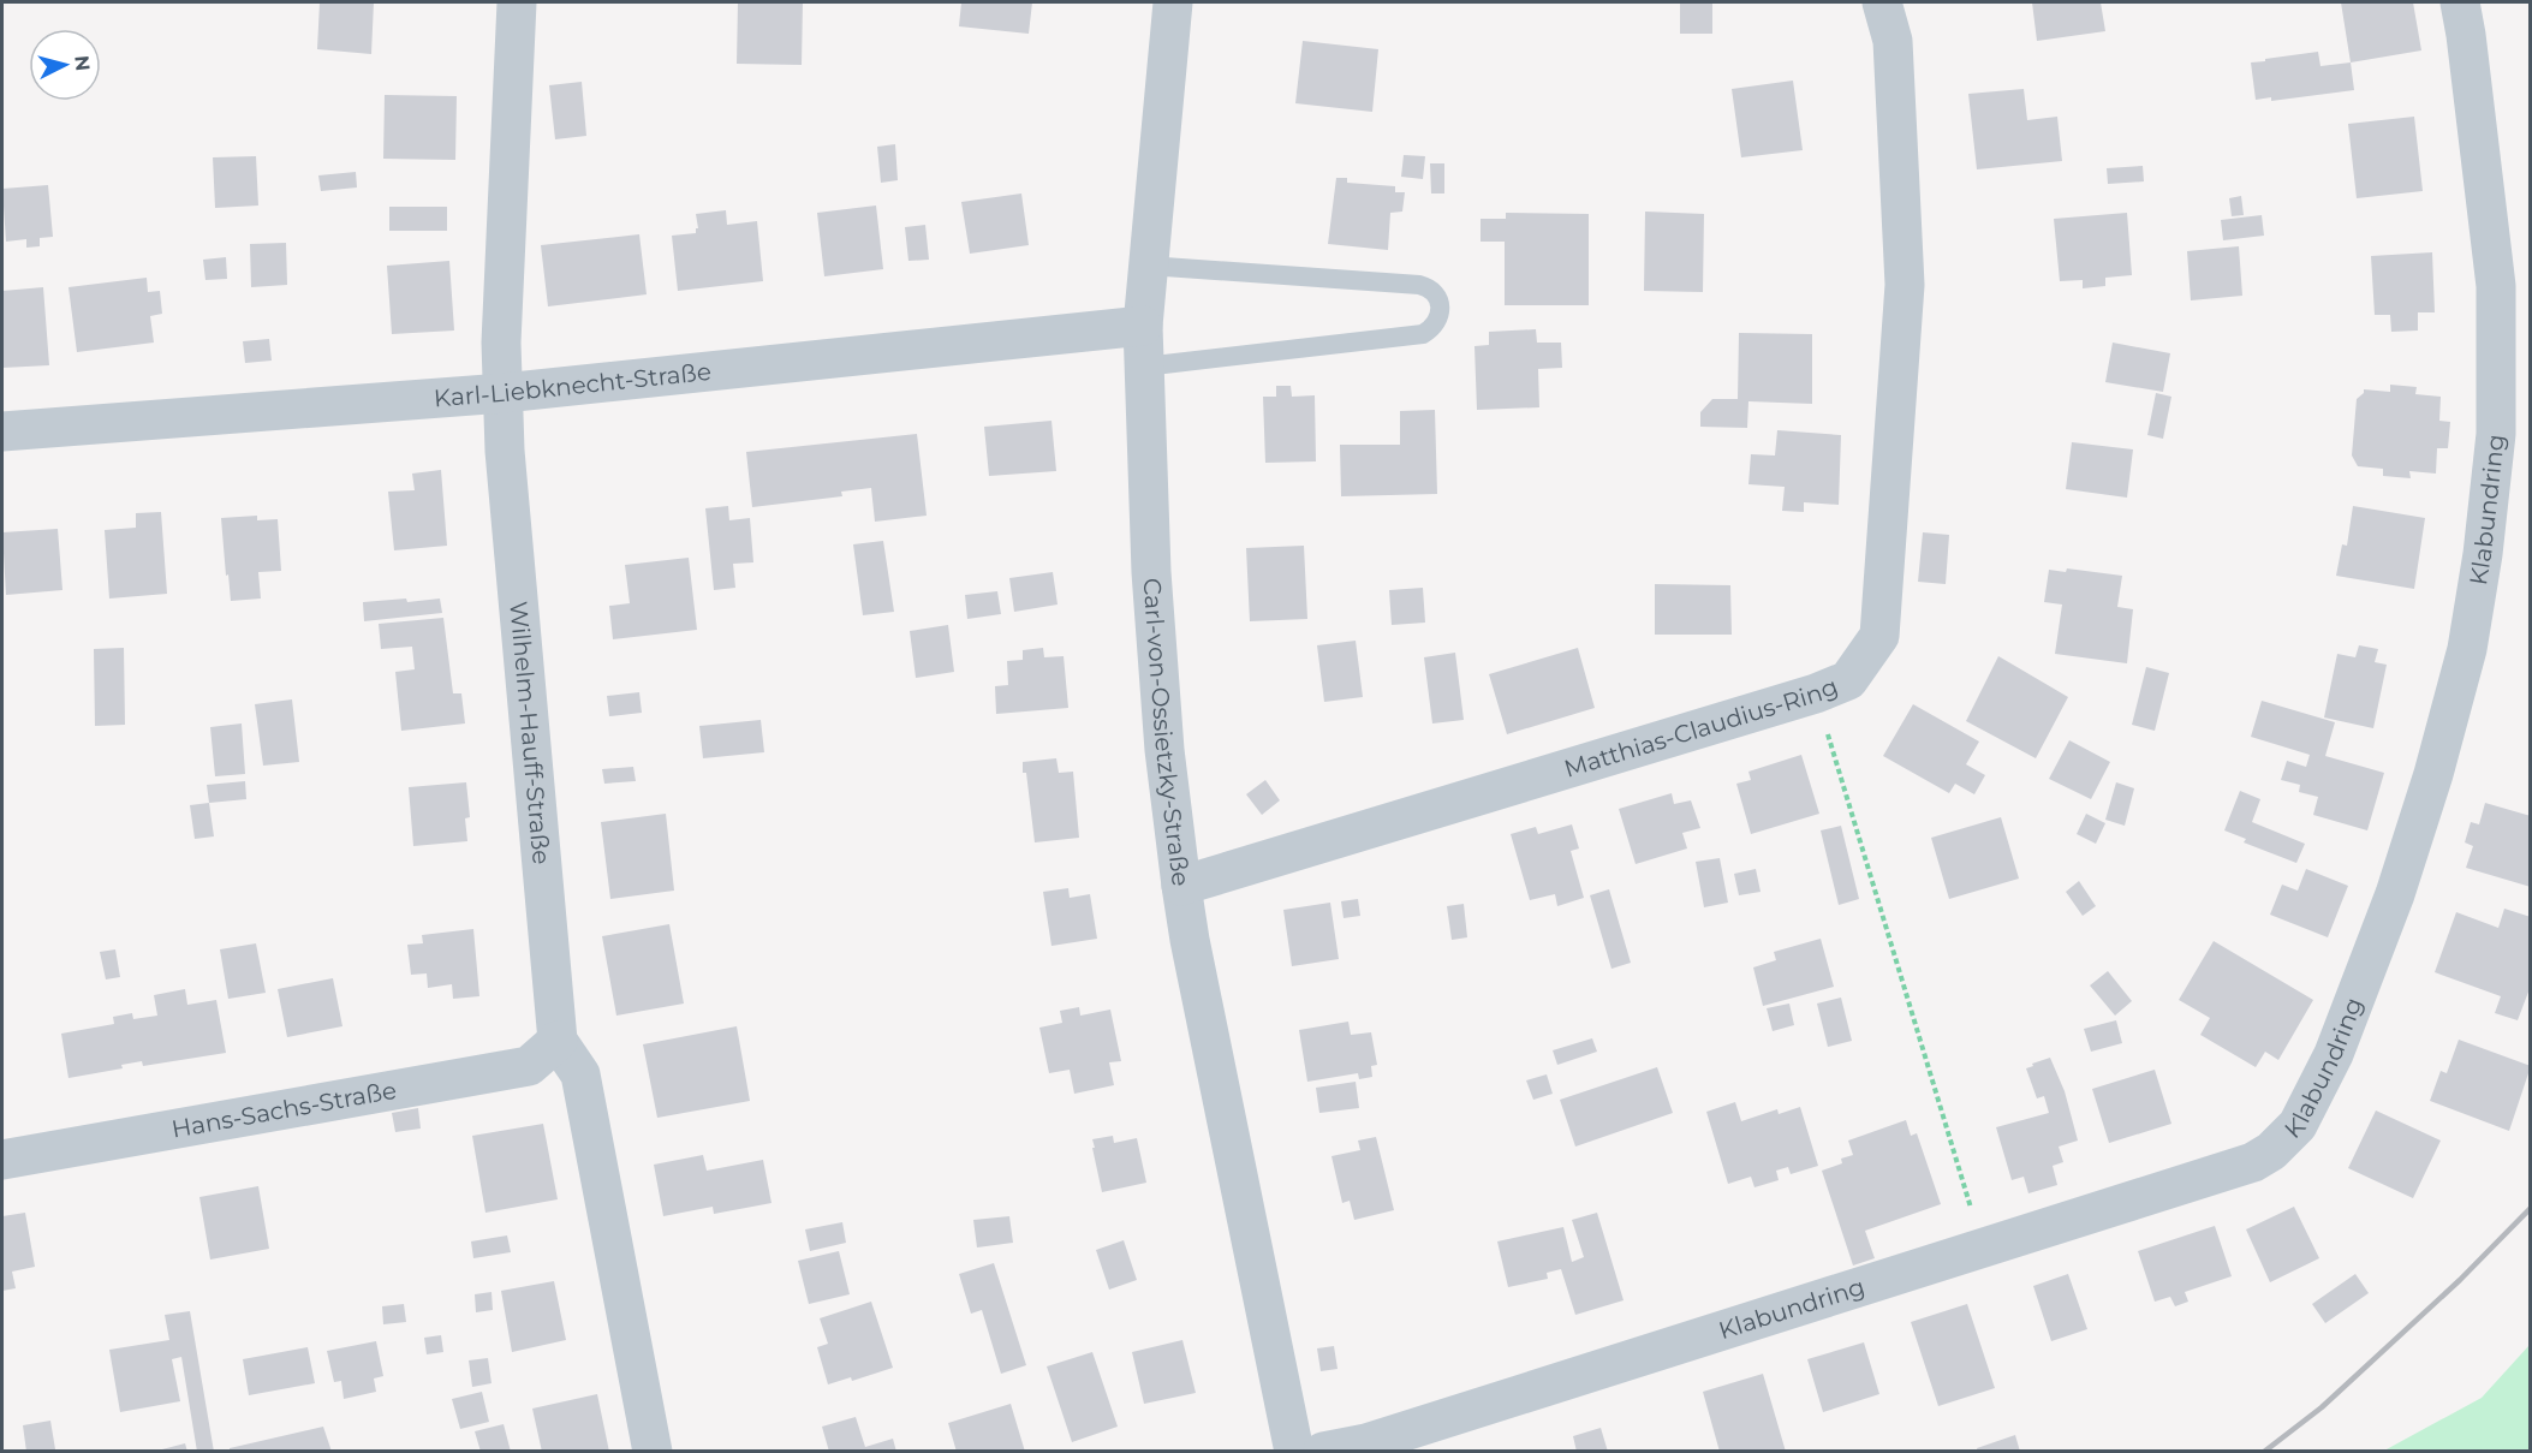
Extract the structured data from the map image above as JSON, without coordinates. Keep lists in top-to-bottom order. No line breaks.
{"streets":{"street":["Karl-Liebknecht-Straße","Klabundring","Matthias-Claudius-Ring","Carl-von-Ossietzky-Straße","Wilhelm-Hauff-Straße","Hans-Sachs-Straße"]},"crossings":[["Karl-Liebknecht-Straße","Carl-von-Ossietzky-Straße"],["Karl-Liebknecht-Straße","Wilhelm-Hauff-Straße"],["Matthias-Claudius-Ring","Carl-von-Ossietzky-Straße"],["Wilhelm-Hauff-Straße","Hans-Sachs-Straße"]],"north":"right"}
